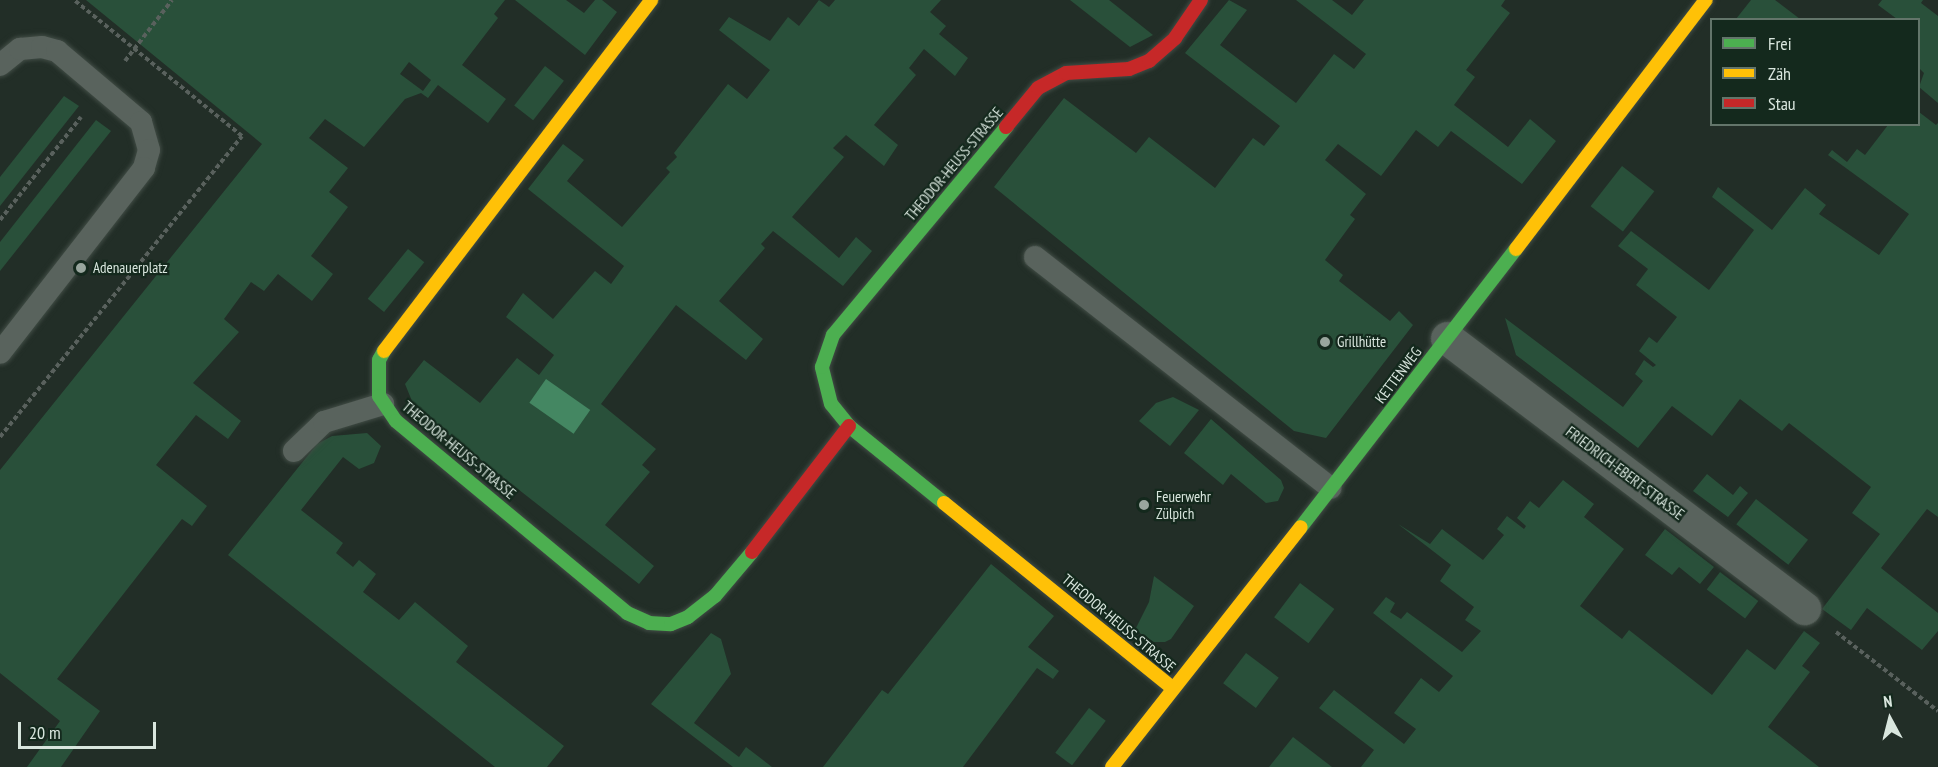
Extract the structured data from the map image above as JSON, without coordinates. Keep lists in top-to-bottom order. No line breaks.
{"streets":{"street":["THEODOR-HEUSS-STRASSE","KETTENWEG","FRIEDRICH-EBERT-STRASSE"]},"crossings":[["THEODOR-HEUSS-STRASSE","KETTENWEG"],["KETTENWEG","FRIEDRICH-EBERT-STRASSE"]],"places":["Adenauerplatz","Grillhütte","Feuerwehr Zülpich"],"legend":["Frei","Zäh","Stau"],"scale_bar":"20 m","north":"top"}
